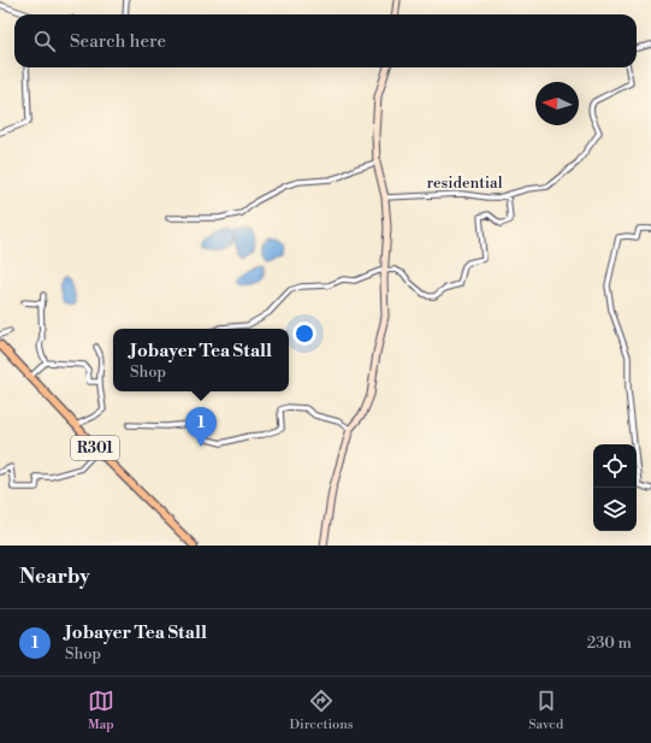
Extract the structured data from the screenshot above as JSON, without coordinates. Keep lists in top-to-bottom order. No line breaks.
{"streets":{"main road":["R301"],"street":["residential"]},"north":"left","page":{"search":"Search here","popup":["Jobayer Tea Stall","Shop"],"pins":"1","heading":"Nearby","list":[{"mark":"1","name":"Jobayer Tea Stall","note":"Shop","value":"230 m"}],"nav":["Map","Directions","Saved"]}}
